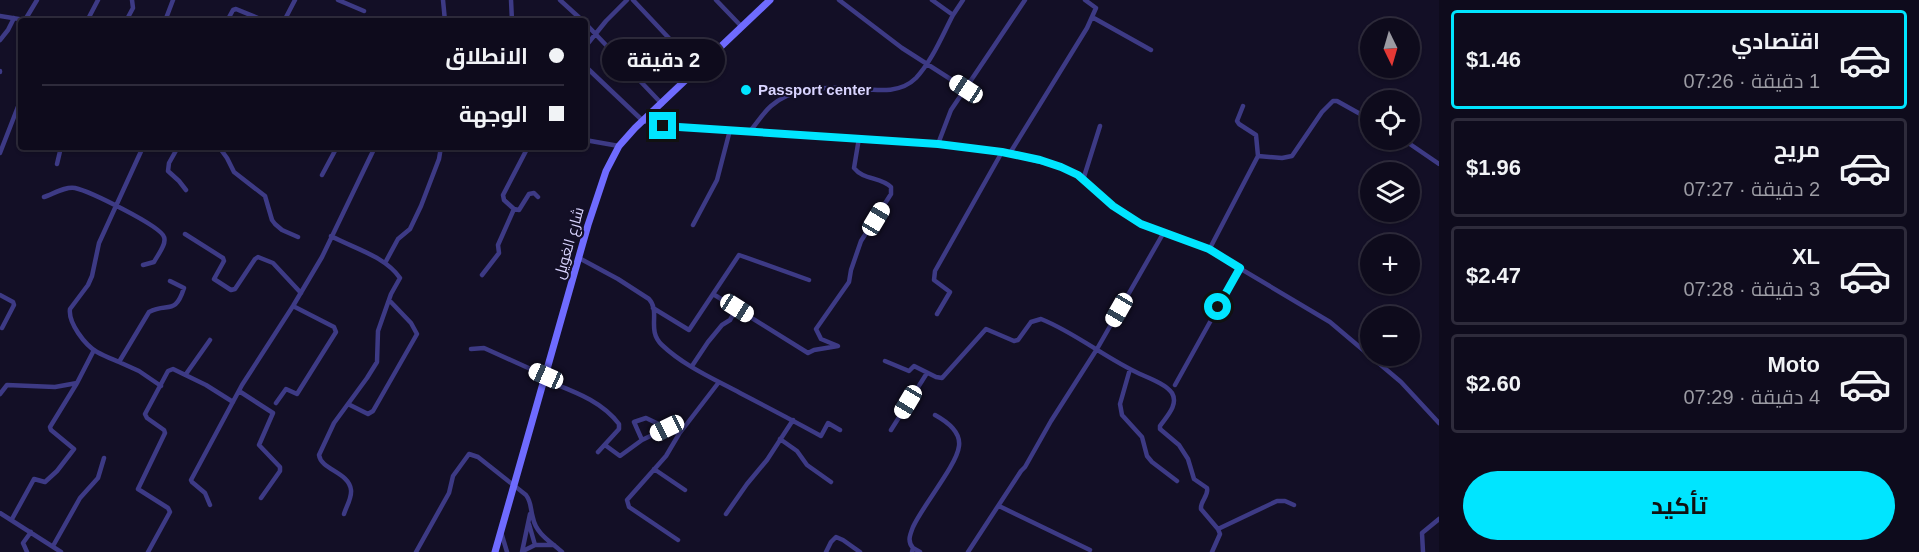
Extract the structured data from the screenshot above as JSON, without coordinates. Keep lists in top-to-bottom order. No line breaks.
{"streets":{"street":["شارع الغويل"]},"places":["Passport center"],"north":"bottom","page":{"list":[{"name":"اقتصادي","note":"1 دقيقة · 07:26","value":"$1.46"},{"name":"مريح","note":"2 دقيقة · 07:27","value":"$1.96"},{"name":"XL","note":"3 دقيقة · 07:28","value":"$2.47"},{"name":"Moto","note":"4 دقيقة · 07:29","value":"$2.60"}],"map_buttons":["+","−"],"banner":["الانطلاق","الوجهة"],"bubble":"2 دقيقة","buttons":"تأكيد"}}
